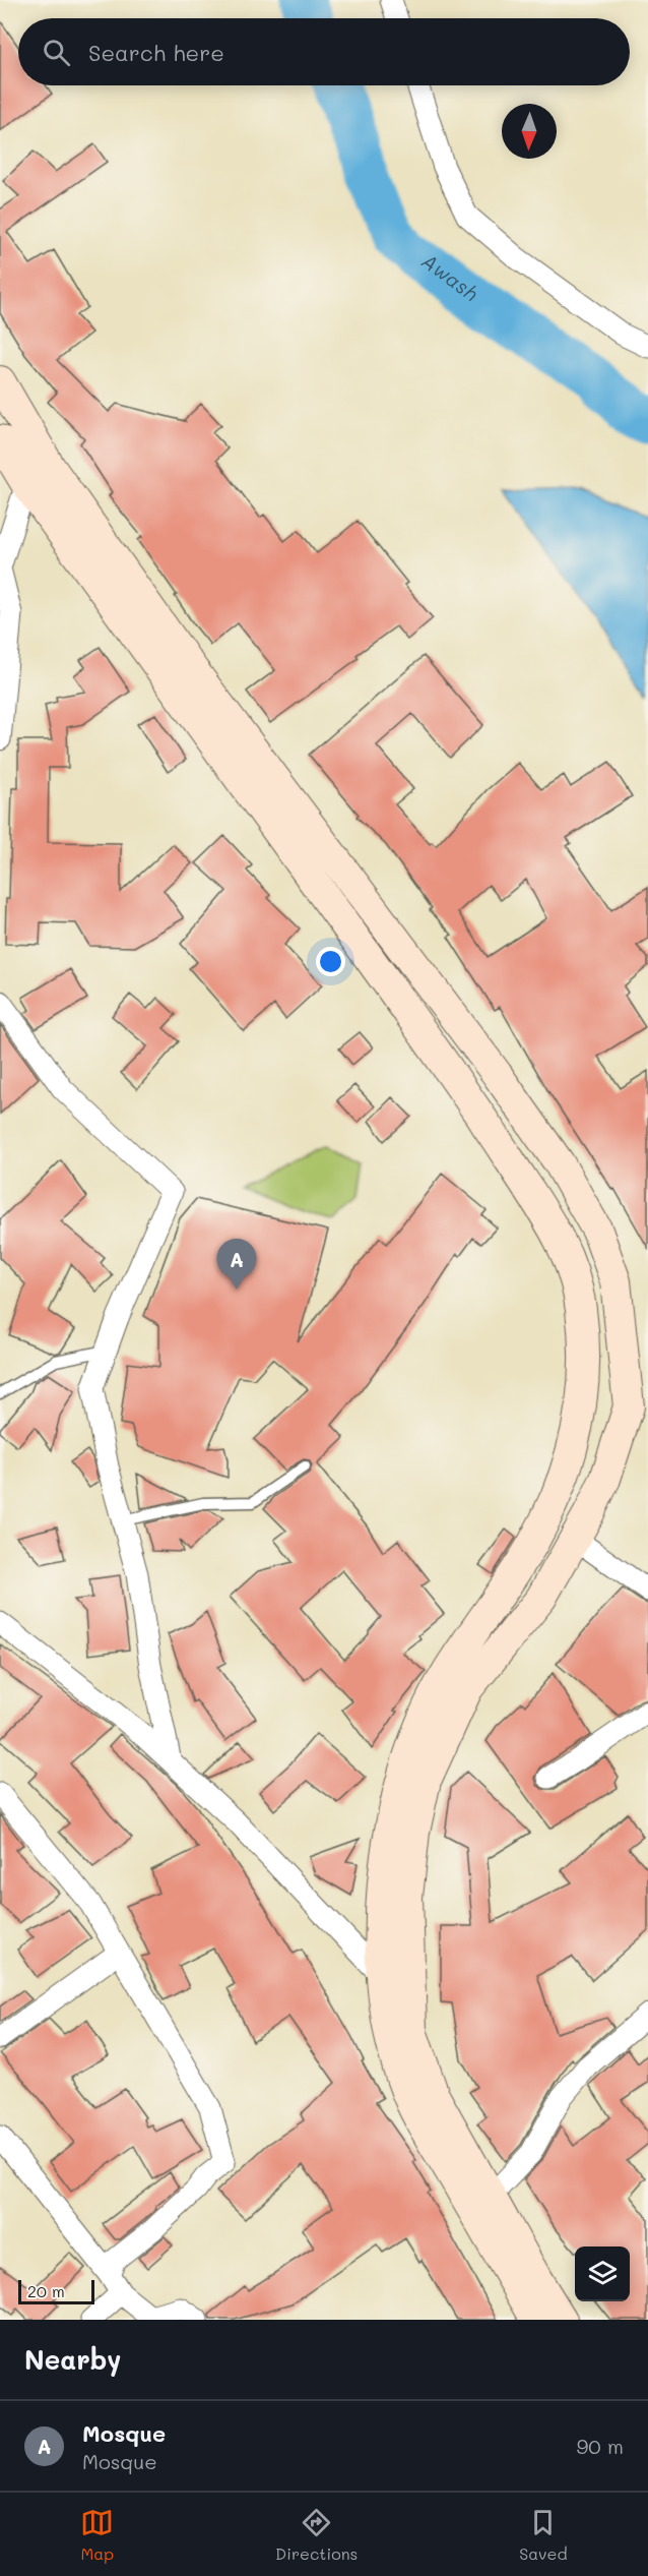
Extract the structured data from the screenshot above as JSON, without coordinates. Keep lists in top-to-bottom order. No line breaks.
{"water":["Awash"],"scale_bar":"20 m","north":"bottom","page":{"search":"Search here","pins":"A","scale":"20 m","heading":"Nearby","list":[{"mark":"A","name":"Mosque","note":"Mosque","value":"90 m"}],"nav":["Map","Directions","Saved"]}}
